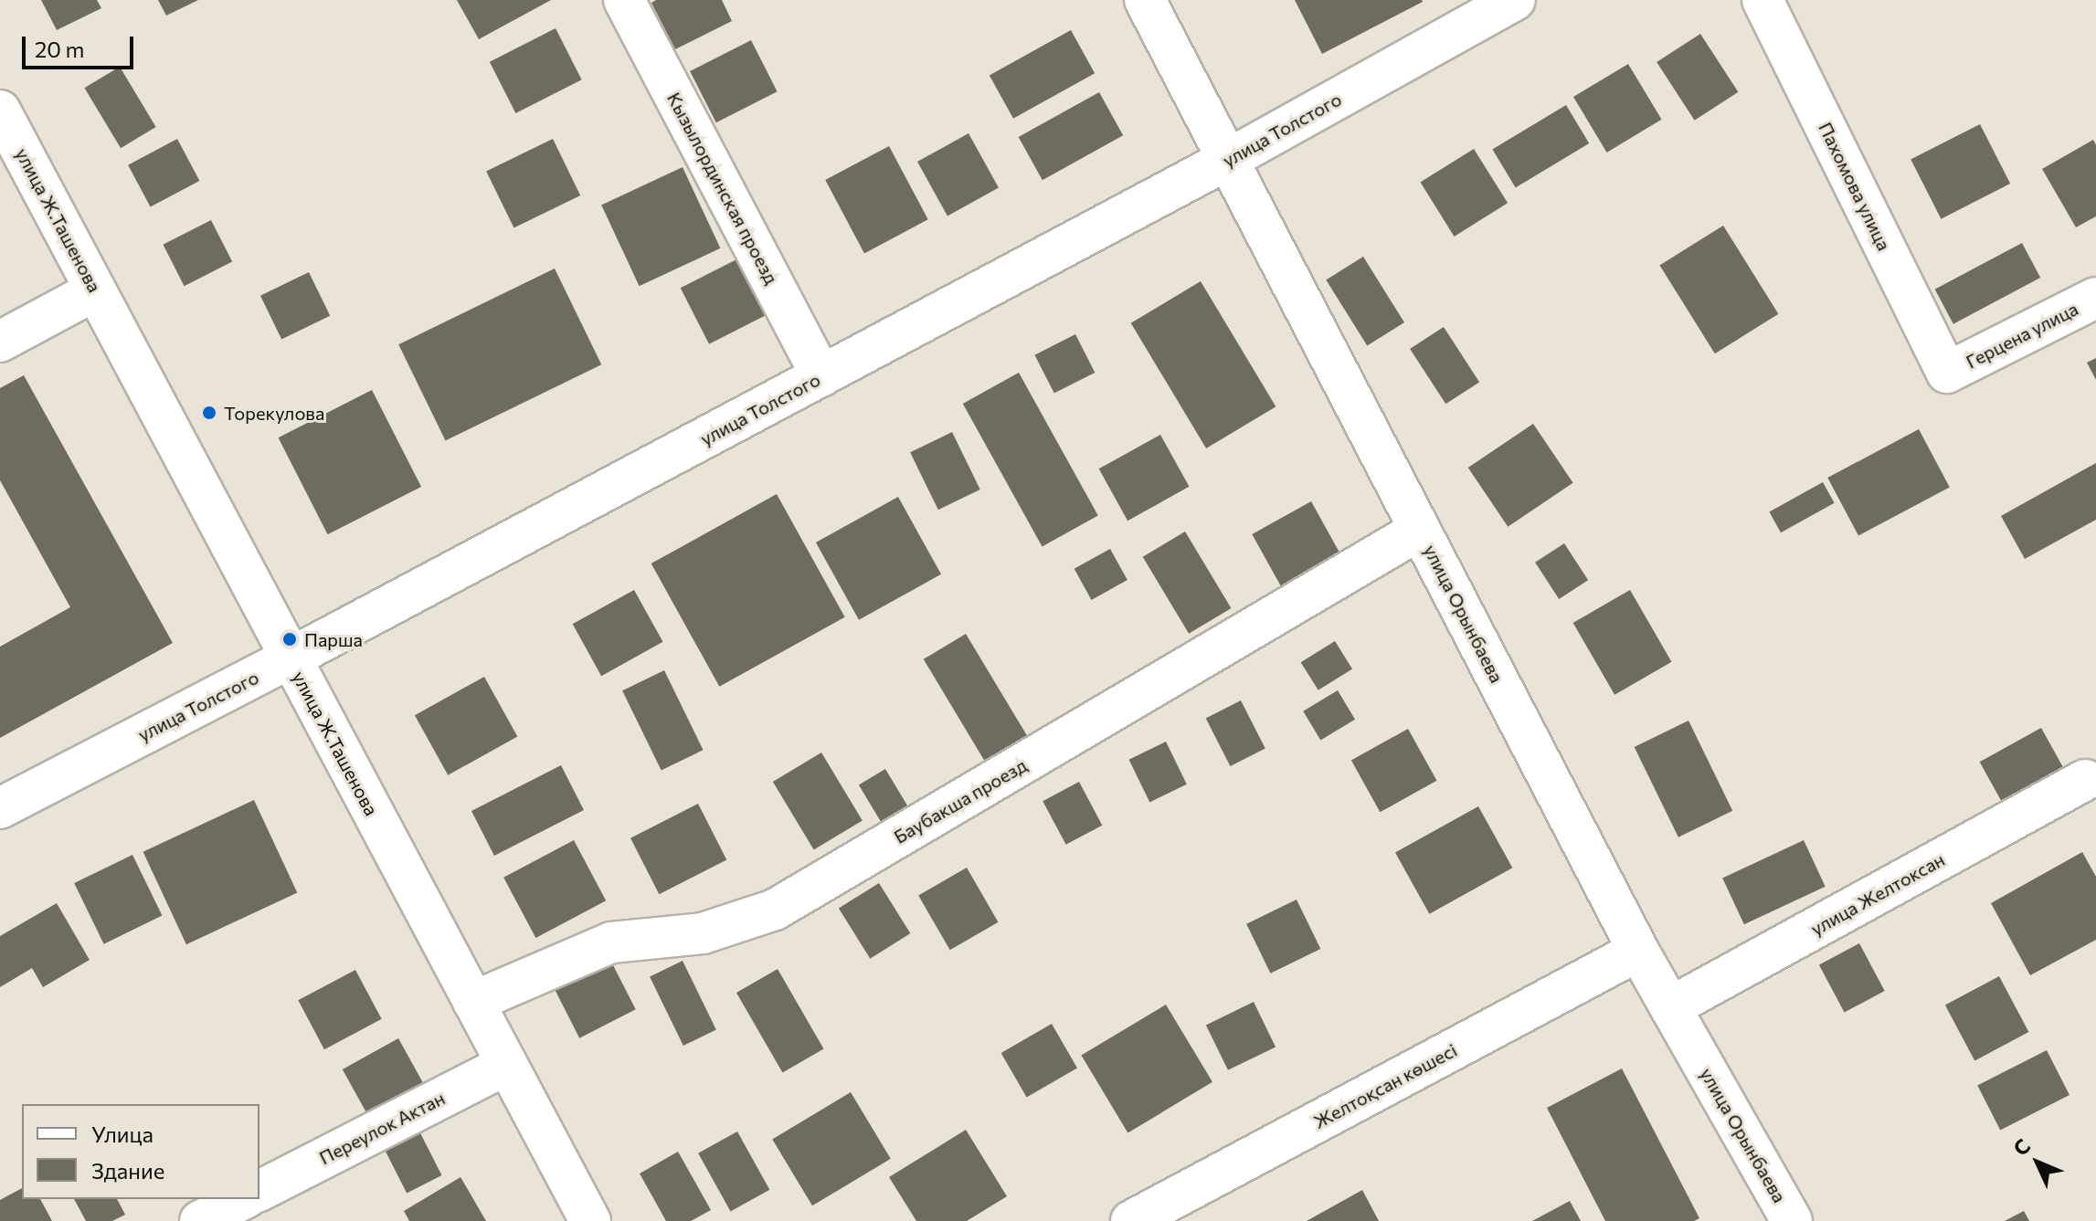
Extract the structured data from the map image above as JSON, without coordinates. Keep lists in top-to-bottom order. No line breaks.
{"streets":{"street":["улица Толстого","Пахомова улица","Кызылординская проезд","улица Ж.Ташенова","Герцена улица","улица Орынбаева","Баубакша проезд","улица Желтоксан","Желтоқсан көшесі","Переулок Актан"]},"crossings":[["улица Толстого","Кызылординская проезд"],["улица Толстого","улица Ж.Ташенова"],["улица Толстого","улица Орынбаева"],["Пахомова улица","Герцена улица"],["улица Ж.Ташенова","Баубакша проезд"],["улица Ж.Ташенова","Переулок Актан"],["улица Орынбаева","Баубакша проезд"],["улица Орынбаева","улица Желтоксан"],["улица Орынбаева","Желтоқсан көшесі"]],"places":["Торекулова","Парша"],"legend":["Улица","Здание"],"scale_bar":"20 m","north":"top left"}
